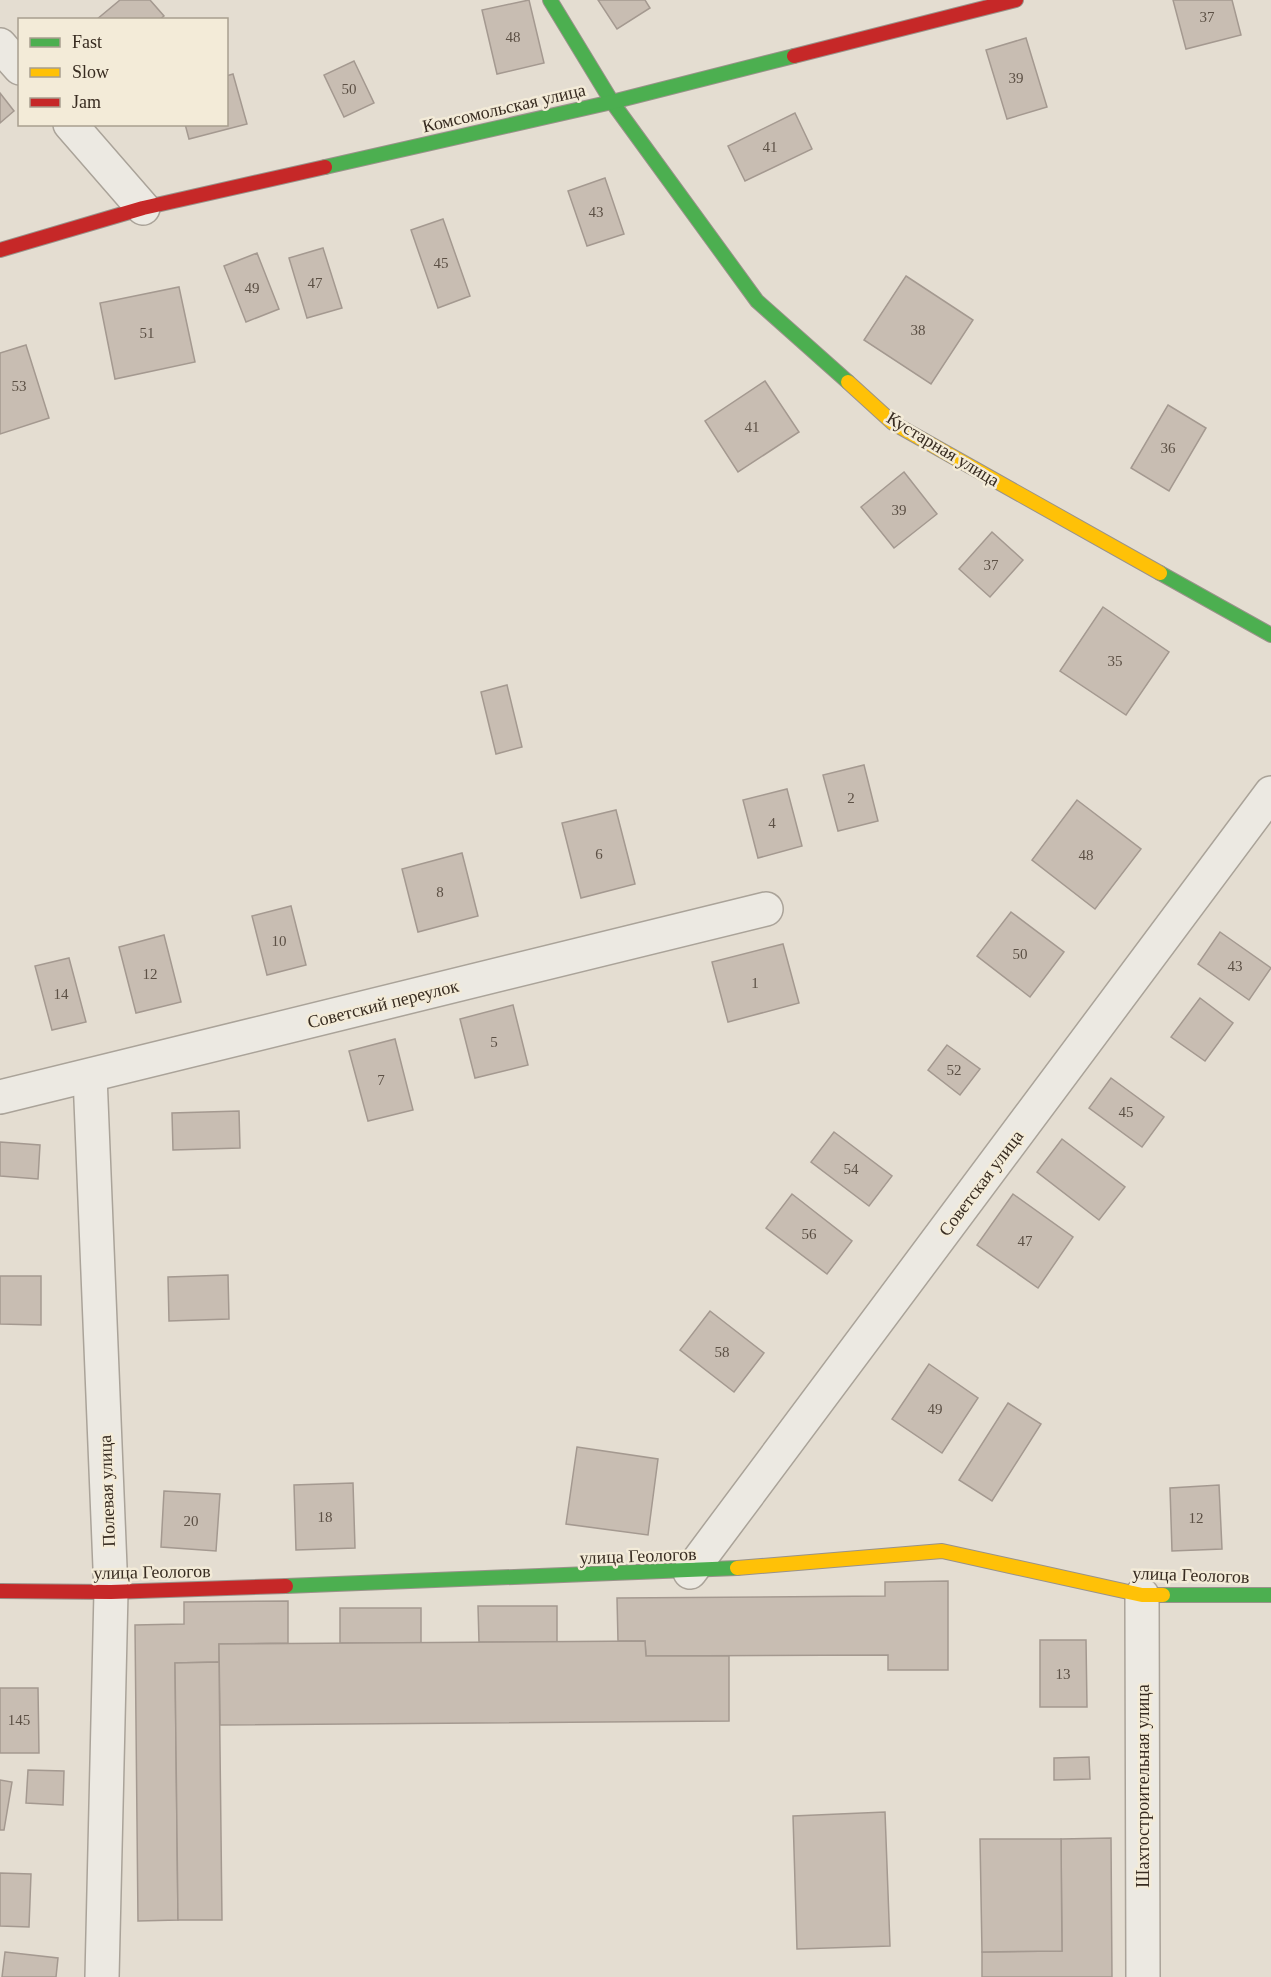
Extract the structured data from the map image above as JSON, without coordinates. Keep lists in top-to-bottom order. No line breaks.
{"streets":{"street":["Комсомольская улица","Кустарная улица","Советский переулок","Советская улица","Полевая улица","улица Геологов","Шахтостроительная улица"]},"crossings":[["Комсомольская улица","Кустарная улица"],["Советский переулок","Полевая улица"],["Советская улица","улица Геологов"],["Полевая улица","улица Геологов"],["улица Геологов","Шахтостроительная улица"]],"house_numbers":["37","48","39","50","41","43","45","47","49","38","51","53","41","36","39","37","35","2","4","6","48","8","10","50","43","12","1","14","5","52","7","45","54","56","47","58","49","18","12","20","13","145"],"legend":["Fast","Slow","Jam"]}
